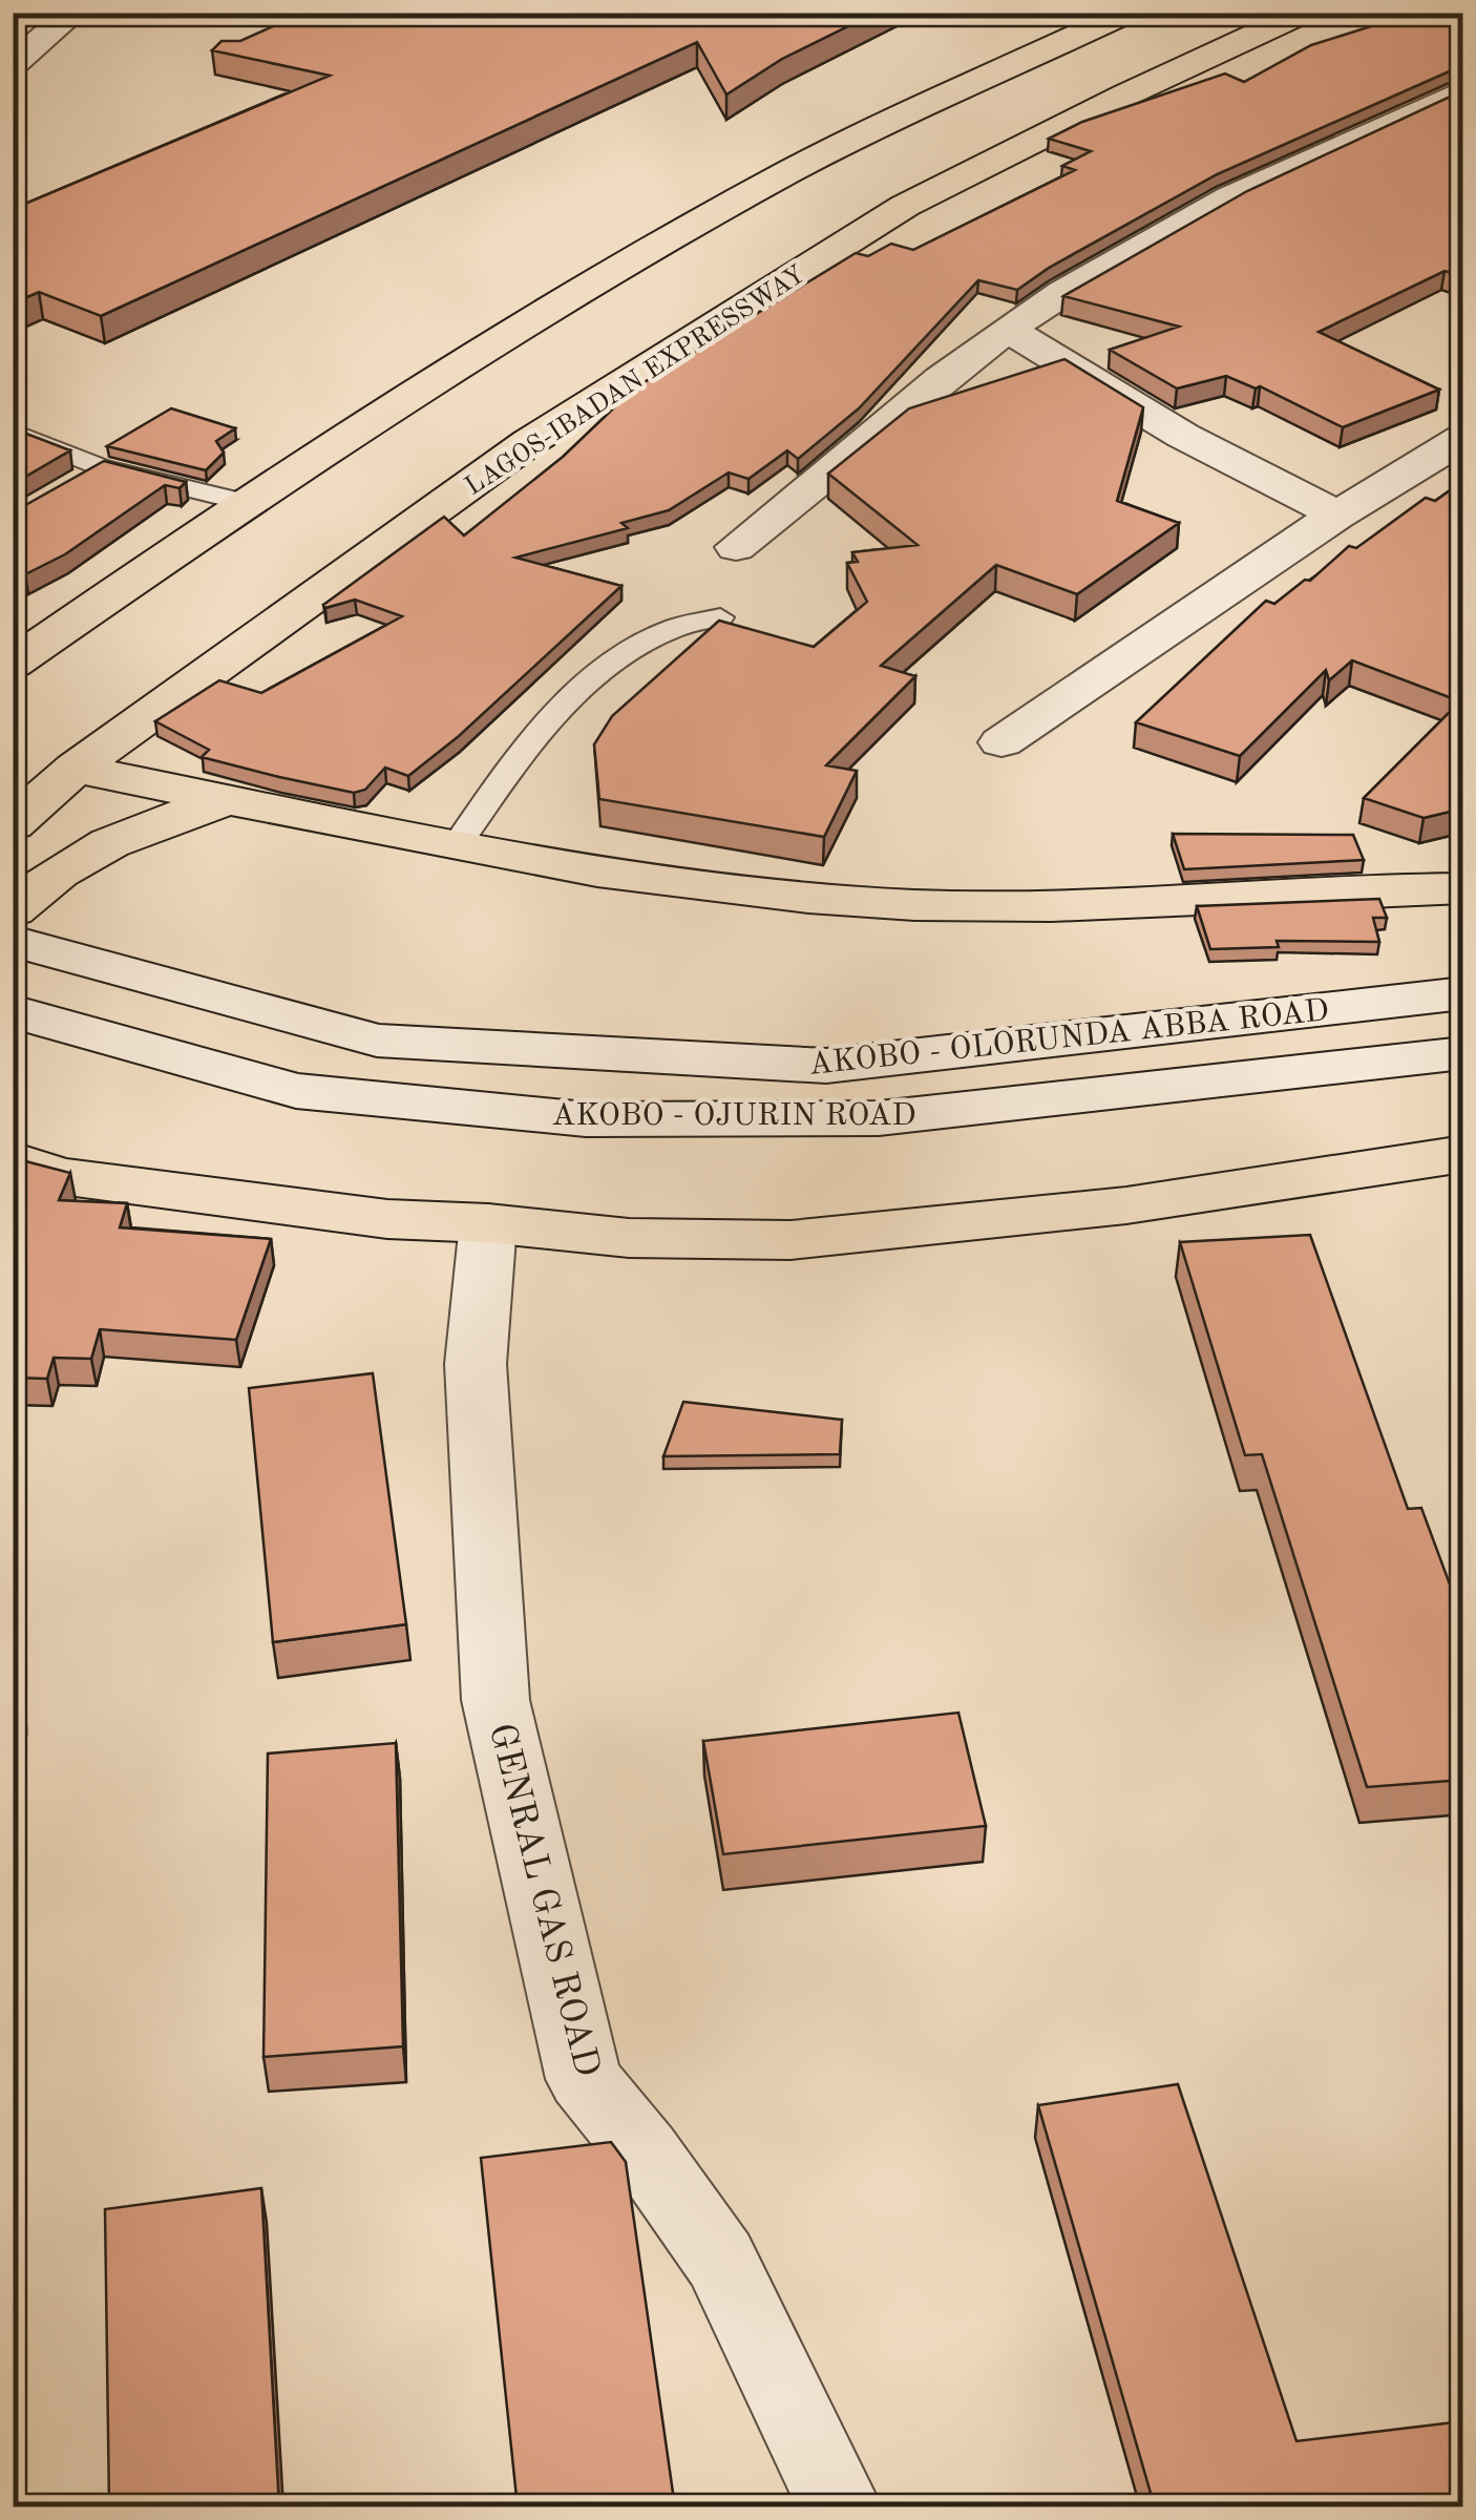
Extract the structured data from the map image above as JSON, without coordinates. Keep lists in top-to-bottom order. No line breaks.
{"streets":{"highway":["LAGOS-IBADAN EXPRESSWAY"],"street":["AKOBO - OLORUNDA ABBA ROAD","AKOBO - OJURIN ROAD","GENRAL GAS ROAD"]}}
